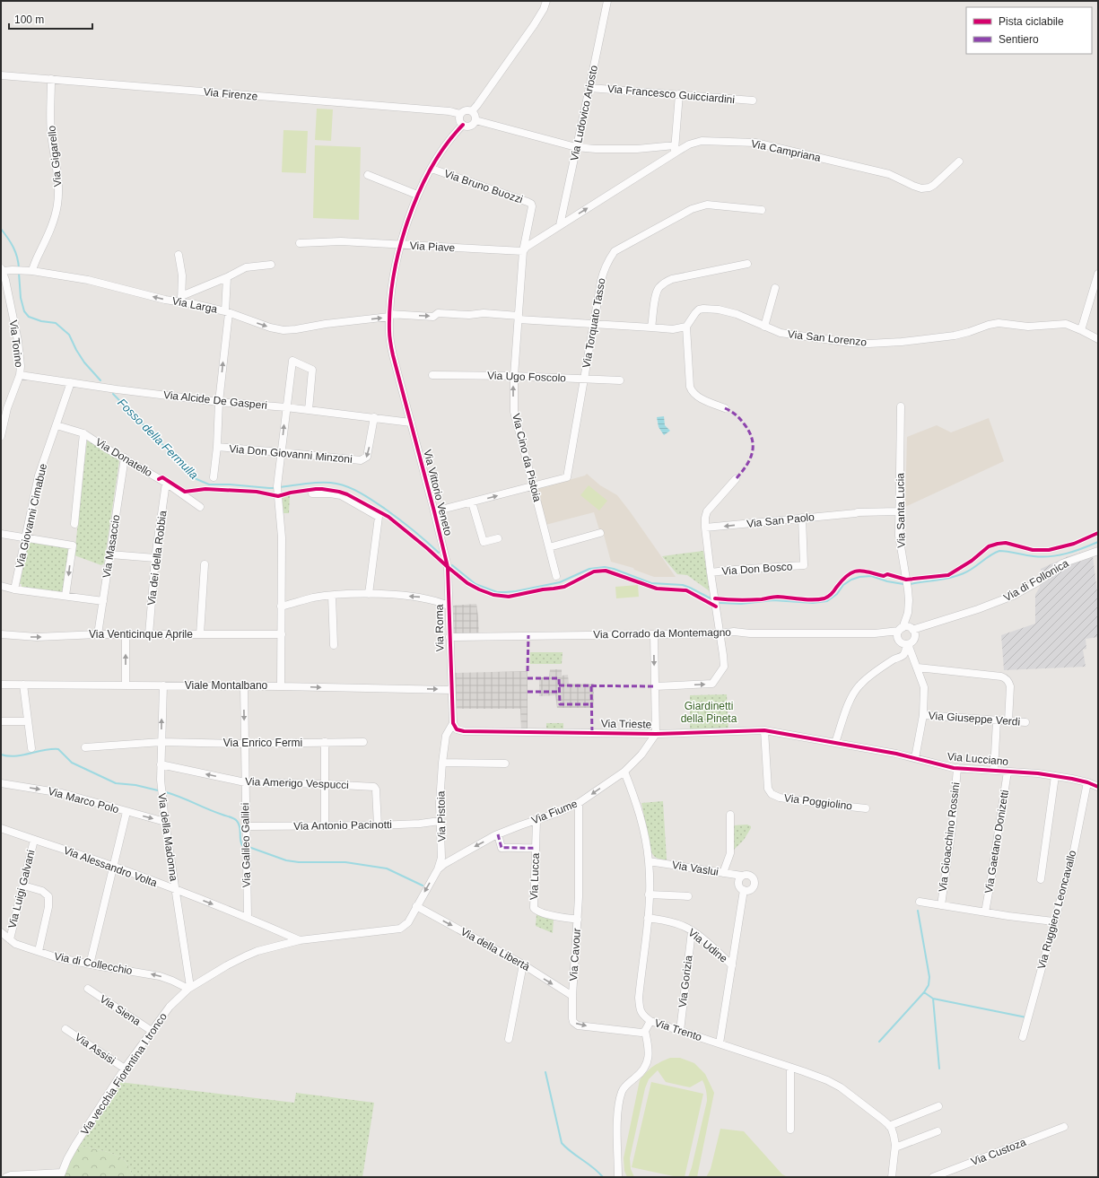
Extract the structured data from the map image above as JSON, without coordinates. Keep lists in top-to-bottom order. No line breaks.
{"streets":{"street":["Via Firenze","Via Francesco Guicciardini","Via Ludovico Ariosto","Via Campriana","Via Gigarello","Via Bruno Buozzi","Via Piave","Via Larga","Via Torquato Tasso","Via San Lorenzo","Via Torino","Via Ugo Foscolo","Via Alcide De Gasperi","Via Don Giovanni Minzoni","Via Donatello","Via Cino da Pistoia","Via Vittorio Veneto","Via Santa Lucia","Via Giovanni Cimabue","Via San Paolo","Via Masaccio","Via dei della Robbia","Via Don Bosco","Via di Follonica","Via Roma","Via Corrado da Montemagno","Via Venticinque Aprile","Viale Montalbano","Via Giuseppe Verdi","Via Trieste","Via Enrico Fermi","Via Lucciano","Via Amerigo Vespucci","Via Marco Polo","Via Poggiolino","Via Fiume","Via Pistoia","Via Antonio Pacinotti","Via della Madonna","Via Gioacchino Rossini","Via Gaetano Donizetti","Via Galileo Galilei","Via Alessandro Volta","Via Vaslui","Via Lucca","Via Luigi Galvani","Via Ruggiero Leoncavallo","Via Udine","Via della Libertà","Via Cavour","Via di Collecchio","Via Gorizia","Via Siena","Via Trento","Via Assisi","Via vecchia Fiorentina I tronco","Via Custoza"]},"crossings":[["Via Firenze","Via Gigarello"],["Via Firenze","Via Vittorio Veneto"],["Via Francesco Guicciardini","Via Ludovico Ariosto"],["Via Ludovico Ariosto","Via Campriana"],["Via Campriana","Via Bruno Buozzi"],["Via Campriana","Via Piave"],["Via Campriana","Via Cino da Pistoia"],["Via Gigarello","Via Larga"],["Via Bruno Buozzi","Via Piave"],["Via Bruno Buozzi","Via Cino da Pistoia"],["Via Bruno Buozzi","Via Vittorio Veneto"],["Via Piave","Via Cino da Pistoia"],["Via Piave","Via Vittorio Veneto"],["Via Larga","Via Torquato Tasso"],["Via Larga","Via San Lorenzo"],["Via Larga","Via Torino"],["Via Larga","Via Cino da Pistoia"],["Via Larga","Via Vittorio Veneto"],["Via Torquato Tasso","Via Ugo Foscolo"],["Via Torquato Tasso","Via Cino da Pistoia"],["Via Torino","Via Alcide De Gasperi"],["Via Ugo Foscolo","Via Cino da Pistoia"],["Via Alcide De Gasperi","Via Don Giovanni Minzoni"],["Via Alcide De Gasperi","Via Vittorio Veneto"],["Via Alcide De Gasperi","Via Giovanni Cimabue"],["Via Donatello","Via Giovanni Cimabue"],["Via Donatello","Via Masaccio"],["Via Donatello","Via dei della Robbia"],["Via Vittorio Veneto","Via Roma"],["Via Santa Lucia","Via San Paolo"],["Via Santa Lucia","Via di Follonica"],["Via Santa Lucia","Via Corrado da Montemagno"],["Via San Paolo","Via Don Bosco"],["Via Masaccio","Via Venticinque Aprile"],["Via dei della Robbia","Via Venticinque Aprile"],["Via di Follonica","Via Corrado da Montemagno"],["Via Roma","Via Corrado da Montemagno"],["Via Roma","Viale Montalbano"],["Viale Montalbano","Via della Madonna"],["Viale Montalbano","Via Galileo Galilei"],["Via Trieste","Via Lucciano"],["Via Trieste","Via Poggiolino"],["Via Trieste","Via Fiume"],["Via Trieste","Via Pistoia"],["Via Enrico Fermi","Via della Madonna"],["Via Enrico Fermi","Via Galileo Galilei"],["Via Lucciano","Via Gioacchino Rossini"],["Via Lucciano","Via Gaetano Donizetti"],["Via Lucciano","Via Ruggiero Leoncavallo"],["Via Amerigo Vespucci","Via Antonio Pacinotti"],["Via Amerigo Vespucci","Via della Madonna"],["Via Amerigo Vespucci","Via Galileo Galilei"],["Via Marco Polo","Via della Madonna"],["Via Fiume","Via Pistoia"],["Via Fiume","Via Lucca"],["Via Fiume","Via Cavour"],["Via Fiume","Via Trento"],["Via Pistoia","Via Antonio Pacinotti"],["Via Pistoia","Via della Libertà"],["Via Pistoia","Via vecchia Fiorentina I tronco"],["Via Antonio Pacinotti","Via Galileo Galilei"],["Via della Madonna","Via Alessandro Volta"],["Via della Madonna","Via di Collecchio"],["Via della Madonna","Via vecchia Fiorentina I tronco"],["Via Galileo Galilei","Via Alessandro Volta"],["Via Alessandro Volta","Via Luigi Galvani"],["Via Alessandro Volta","Via vecchia Fiorentina I tronco"],["Via Vaslui","Via Trento"],["Via Lucca","Via Cavour"],["Via Luigi Galvani","Via di Collecchio"],["Via Udine","Via Gorizia"],["Via Udine","Via Trento"],["Via della Libertà","Via Cavour"],["Via della Libertà","Via vecchia Fiorentina I tronco"],["Via di Collecchio","Via vecchia Fiorentina I tronco"],["Via Gorizia","Via Trento"],["Via Siena","Via vecchia Fiorentina I tronco"],["Via Assisi","Via vecchia Fiorentina I tronco"]],"one_way":["Via San Paolo","Viale Montalbano","Via Marco Polo","Via Fiume","Via della Libertà","Via di Collecchio"],"water":["Fosso della Fermulla"],"parks":["Giardinetti della Pineta"],"legend":["Pista ciclabile","Sentiero"],"scale_bar":"100 m"}
